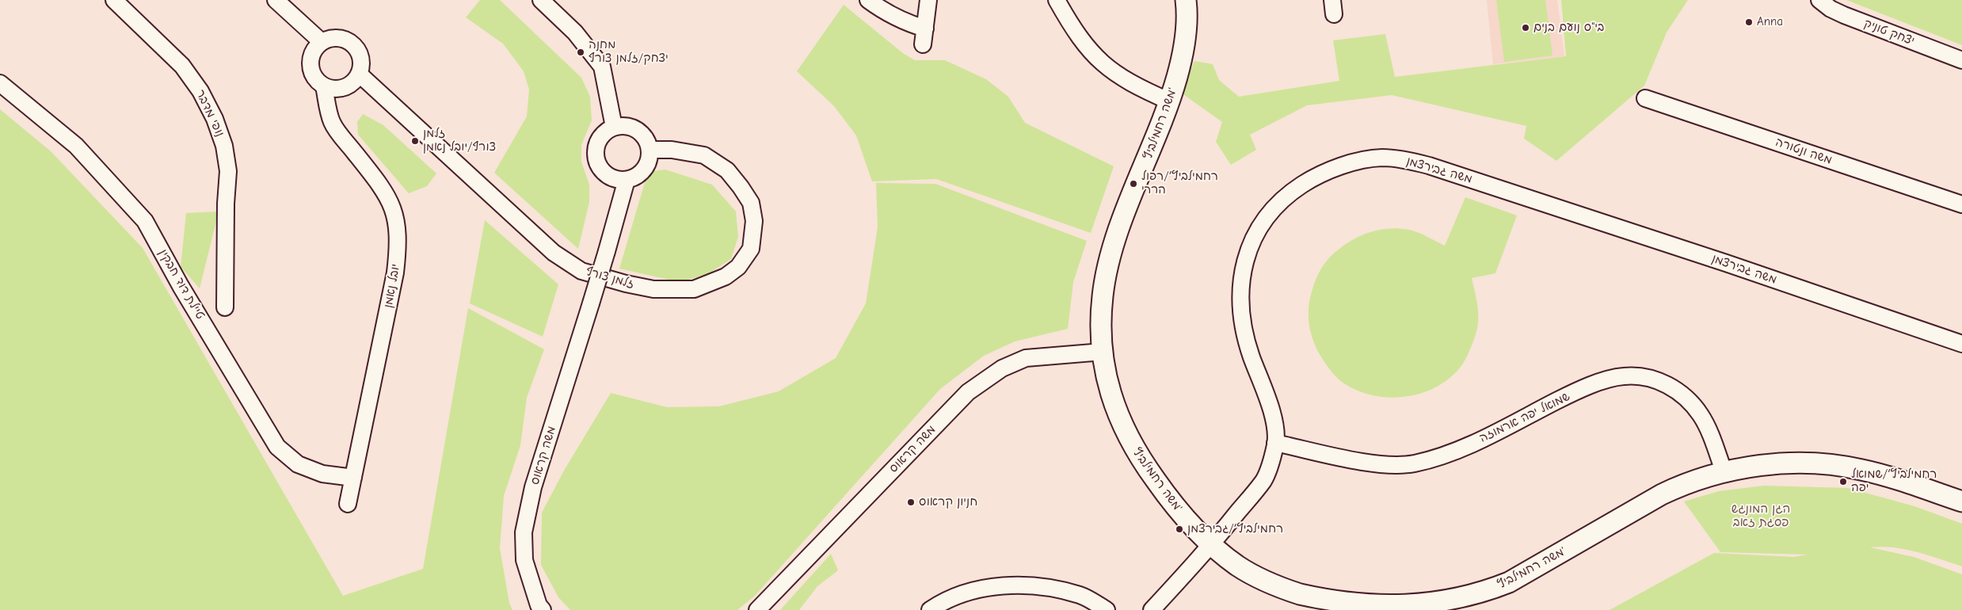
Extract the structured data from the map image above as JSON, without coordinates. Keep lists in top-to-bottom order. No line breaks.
{"streets":{"street":["יצחק טוניק","נופי מדבר","משה רחמילביץ'","משה ונטורה","משה גבירצמן","זלמן צורף","טיילת דוד חבקין","יובל נאמן","שמואל יפה ארמוזה","משה קראוס"]},"crossings":[["משה רחמילביץ'","משה גבירצמן"],["משה רחמילביץ'","שמואל יפה ארמוזה"],["משה רחמילביץ'","משה קראוס"],["משה גבירצמן","שמואל יפה ארמוזה"],["זלמן צורף","יובל נאמן"],["זלמן צורף","משה קראוס"],["טיילת דוד חבקין","יובל נאמן"]],"parks":["הגן המונגש פסגת זאב"],"places":["Anna","בי\"ס נועם בנים","מחנה יצחק/זלמן צורף","זלמן צורף/יובל נאמן","רחמילביץ׳/רפול הררי","רחמילביץ׳/שמואל יפה","חניון קראוס","רחמילביץ׳/גבירצמן"]}
